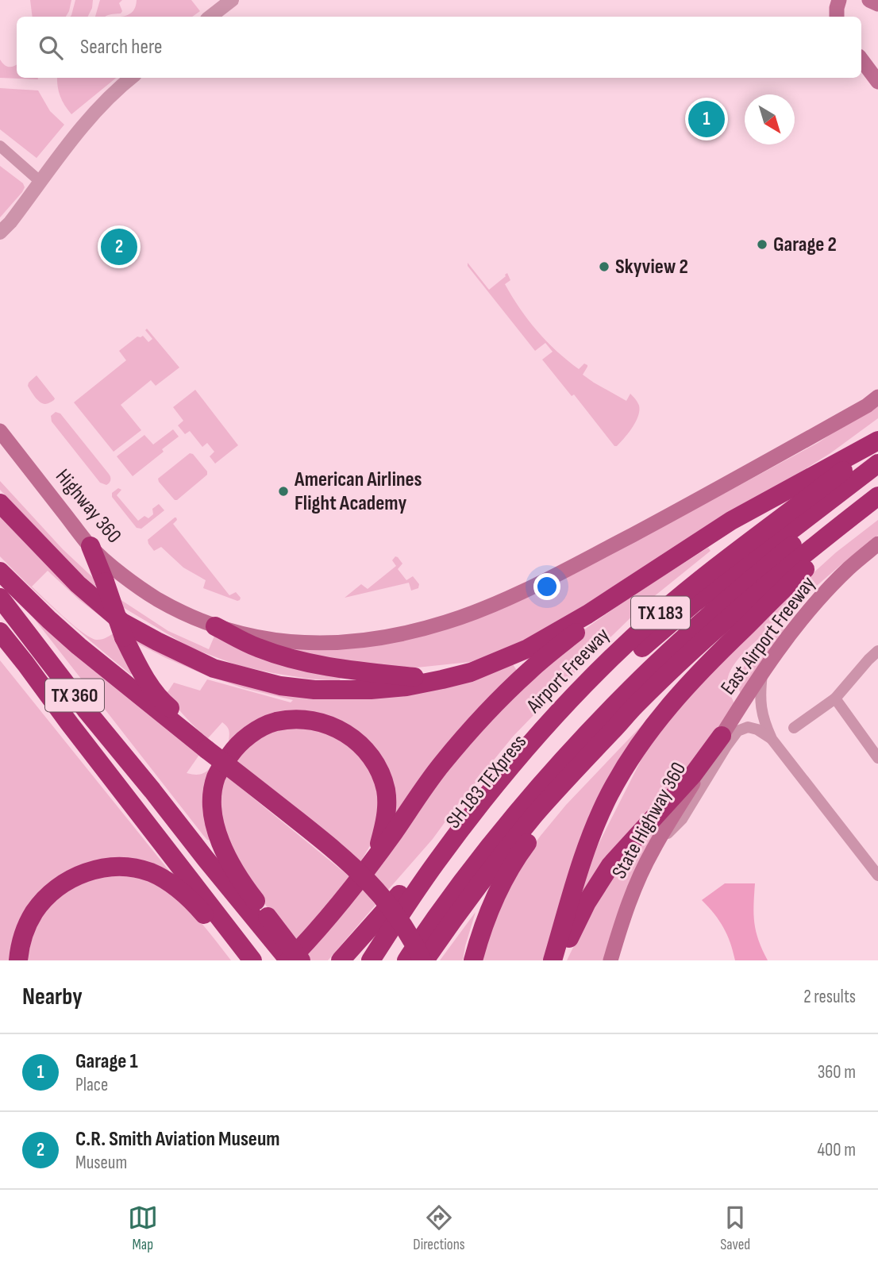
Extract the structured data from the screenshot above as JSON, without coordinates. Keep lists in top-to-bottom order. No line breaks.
{"streets":{"highway":["TX 183","Airport Freeway","TX 360","SH 183 TEXpress"],"main road":["Highway 360","East Airport Freeway","State Highway 360"]},"crossings":[["East Airport Freeway","State Highway 360"]],"places":["Garage 2","Skyview 2","American Airlines Flight Academy"],"north":"bottom right","page":{"search":"Search here","pins":["1","2"],"heading":["Nearby","2 results"],"list":[{"mark":"1","name":"Garage 1","note":"Place","value":"360 m"},{"mark":"2","name":"C.R. Smith Aviation Museum","note":"Museum","value":"400 m"}],"nav":["Map","Directions","Saved"]}}
